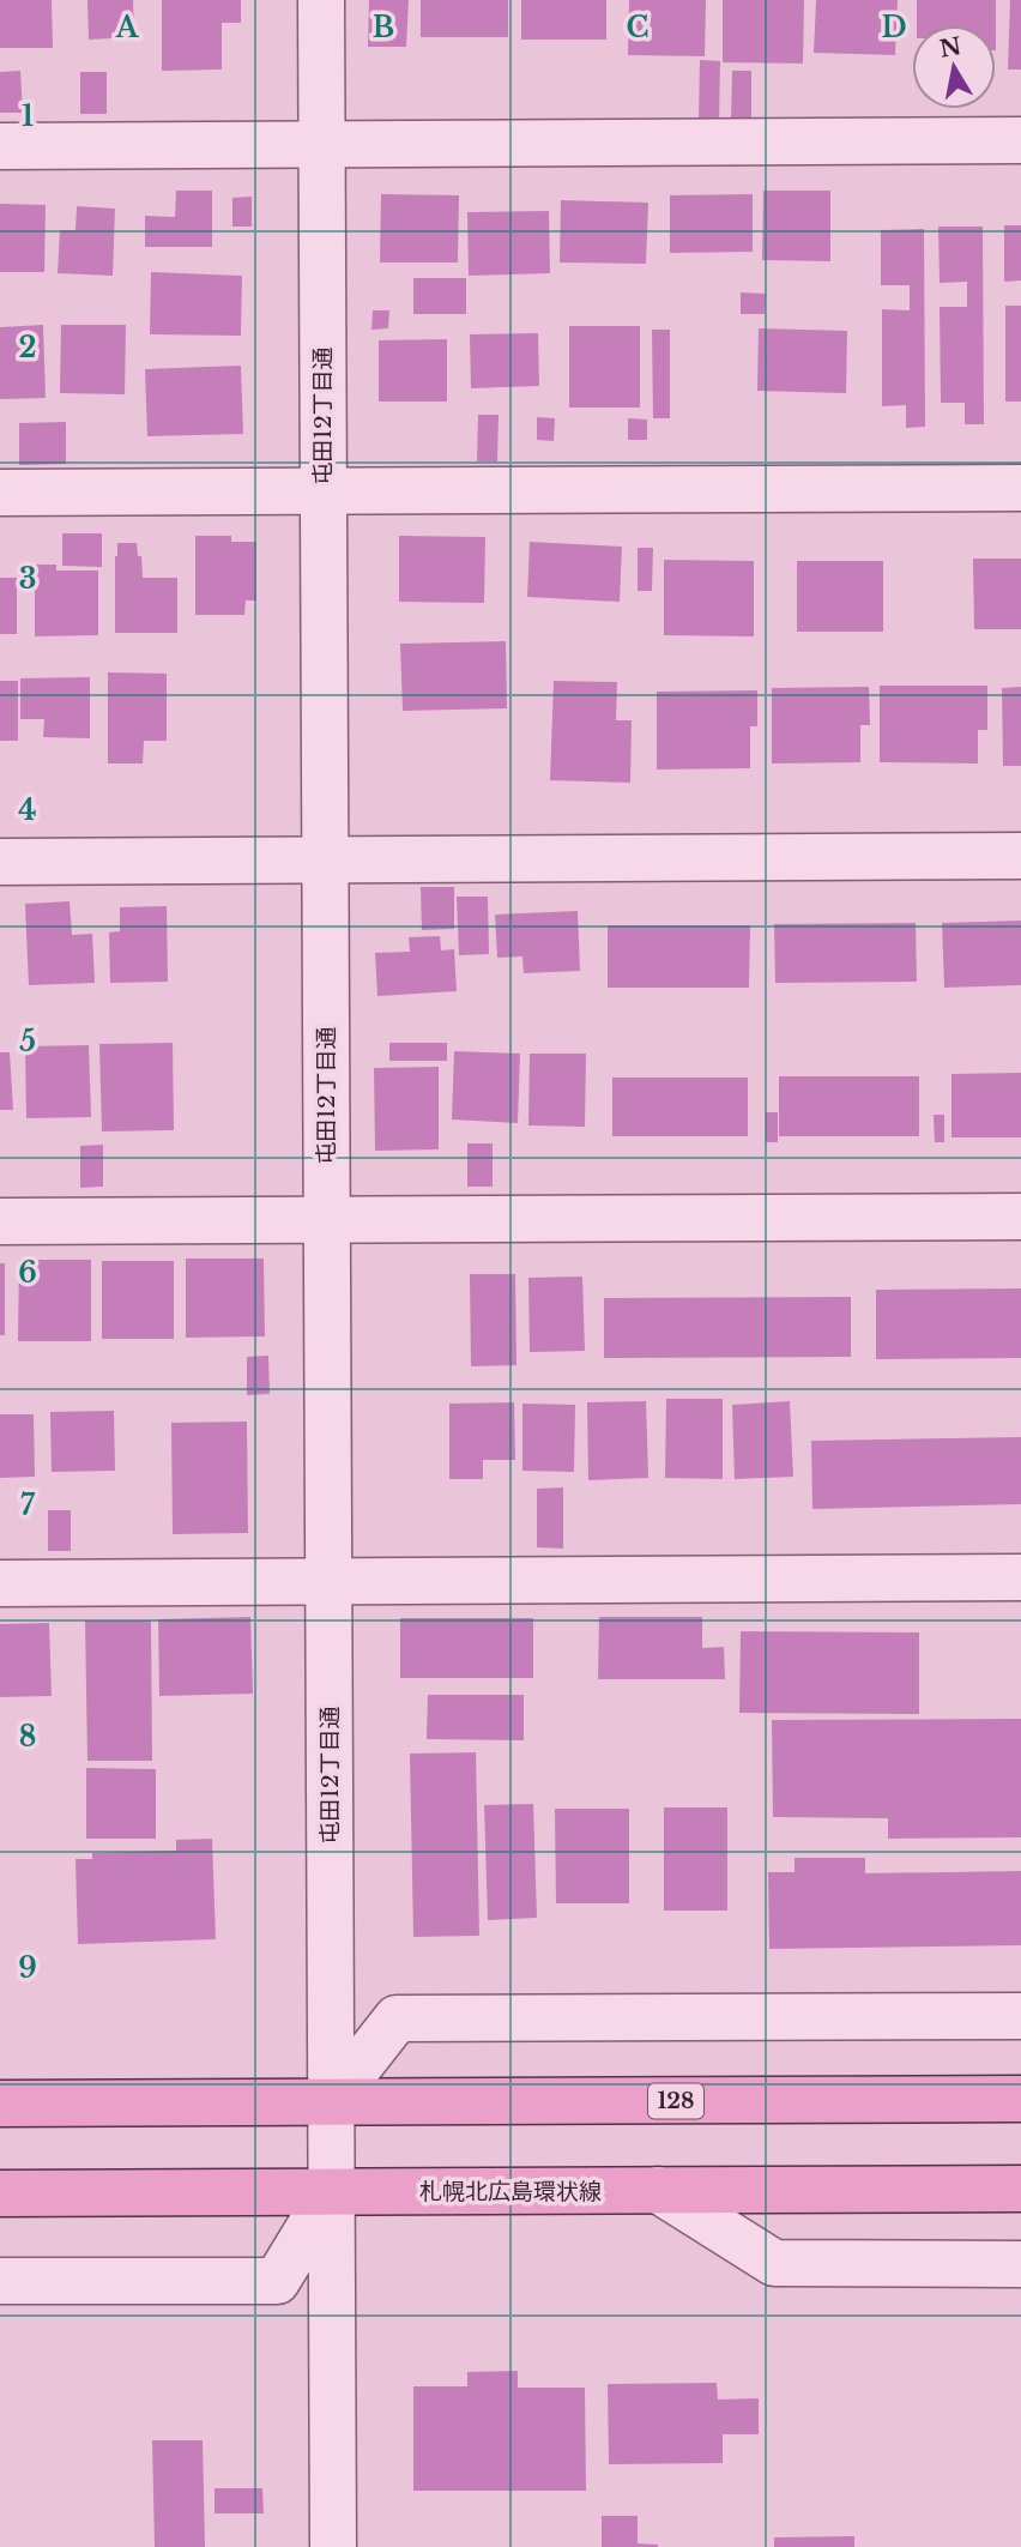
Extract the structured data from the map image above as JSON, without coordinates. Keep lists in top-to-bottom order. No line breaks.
{"streets":{"main road":["128","札幌北広島環状線"],"street":["屯田12丁目通"]},"crossings":[["屯田12丁目通","128"],["屯田12丁目通","札幌北広島環状線"]],"north":"top","grid":{"columns":["A","B","C","D"],"rows":["1","2","3","4","5","6","7","8","9"]}}
